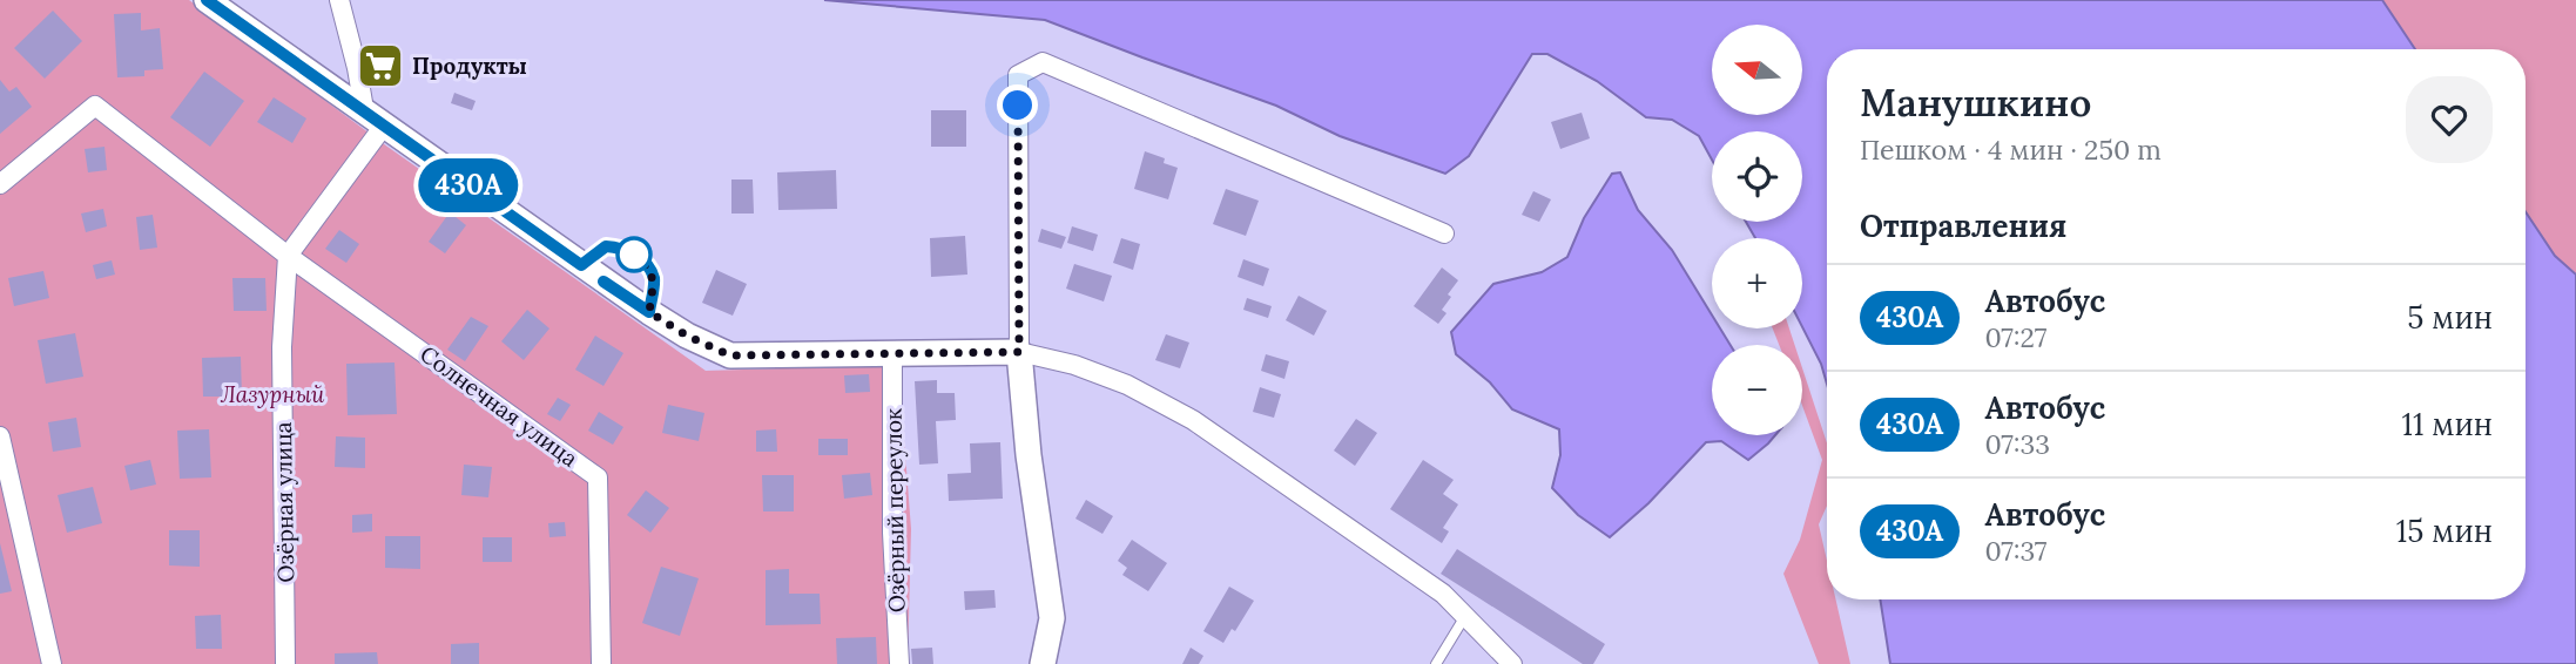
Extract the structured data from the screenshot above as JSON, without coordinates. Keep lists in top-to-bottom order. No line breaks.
{"streets":{"street":["Солнечная улица","Озёрная улица","Озёрный переулок"]},"crossings":[["Солнечная улица","Озёрная улица"]],"parks":["Лазурный"],"places":{"supermarket":["Продукты"]},"lines":["bus line 430А"],"north":"left","page":{"on_map":"430А","map_buttons":["+","−"],"heading":[["Манушкино","Пешком · 4 мин · 250 m"],"Отправления"],"list":[{"mark":"430А","name":"Автобус","note":"07:27","value":"5 мин"},{"mark":"430А","name":"Автобус","note":"07:33","value":"11 мин"},{"mark":"430А","name":"Автобус","note":"07:37","value":"15 мин"}]}}
